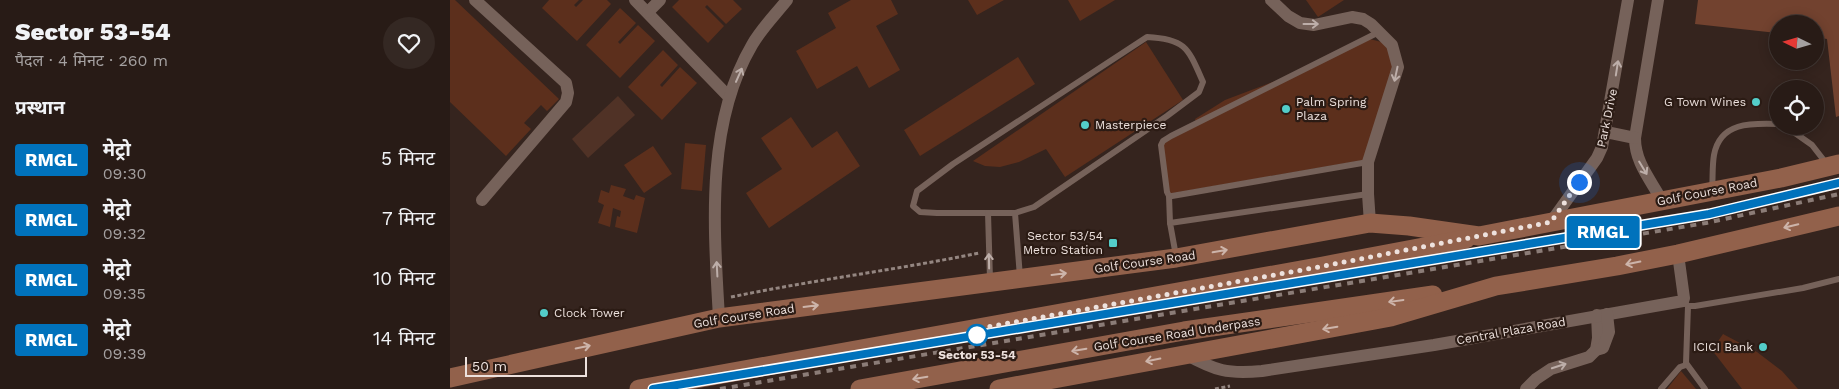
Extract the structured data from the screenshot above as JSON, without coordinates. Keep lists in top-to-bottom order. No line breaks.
{"streets":{"main road":["Golf Course Road","Golf Course Road Underpass"],"street":["Park Drive","Central Plaza Road"]},"crossings":[["Park Drive","Golf Course Road"]],"places":{"other":["G Town Wines","Palm Spring Plaza","Masterpiece","Clock Tower","Sector 53-54","ICICI Bank"],"transit":["Sector 53/54 Metro Station"]},"lines":["metro line RMGL"],"scale_bar":"50 m","north":"left","page":{"heading":[["Sector 53-54","पैदल · 4 मिनट · 260 m"],"प्रस्थान"],"on_map":"RMGL","list":[{"mark":"RMGL","name":"मेट्रो","note":"09:30","value":"5 मिनट"},{"mark":"RMGL","name":"मेट्रो","note":"09:32","value":"7 मिनट"},{"mark":"RMGL","name":"मेट्रो","note":"09:35","value":"10 मिनट"},{"mark":"RMGL","name":"मेट्रो","note":"09:39","value":"14 मिनट"}],"scale":"50 m"}}
